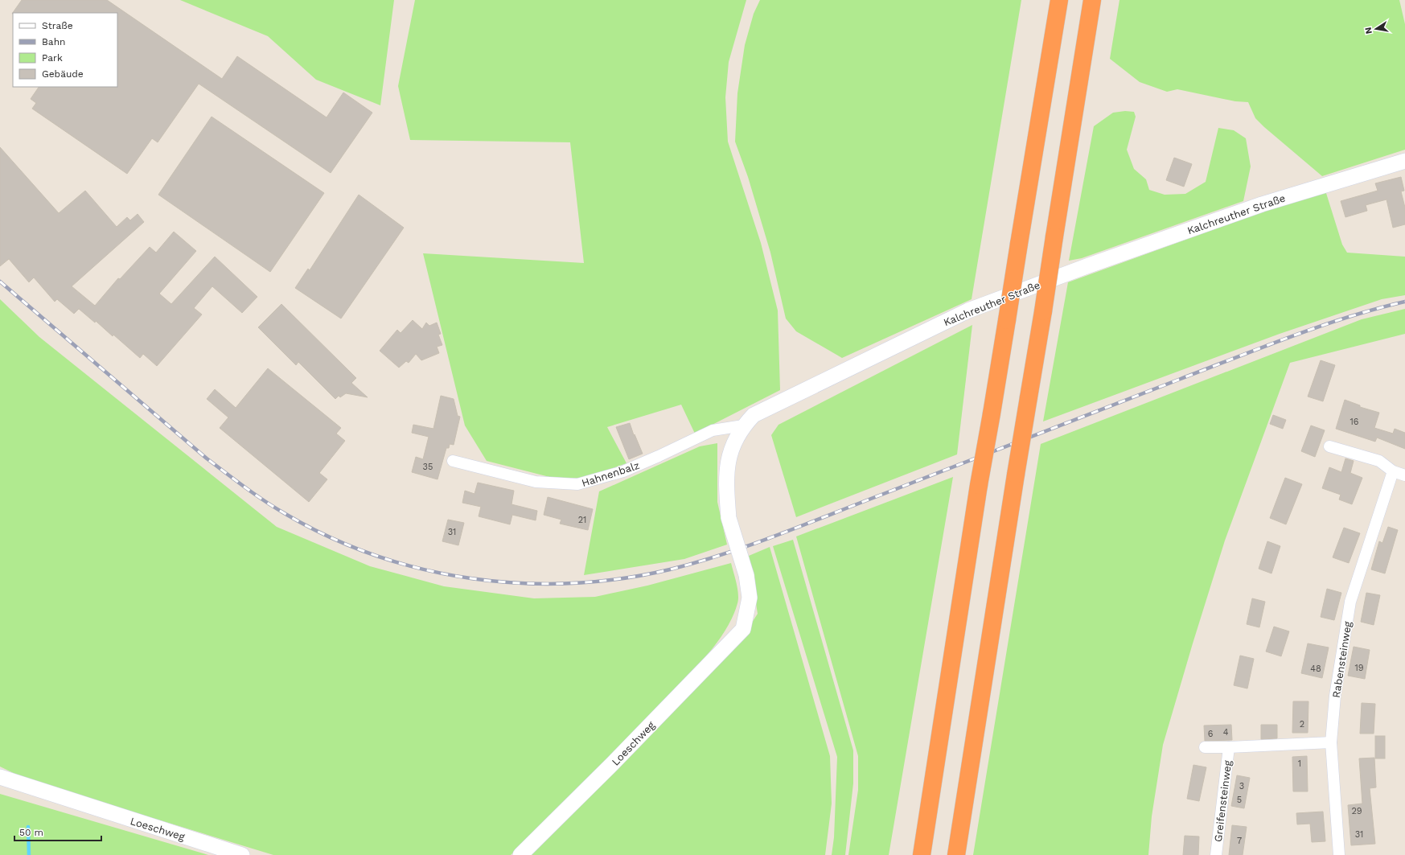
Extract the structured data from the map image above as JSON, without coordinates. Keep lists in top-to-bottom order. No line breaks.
{"streets":{"street":["Kalchreuther Straße","Hahnenbalz","Rabensteinweg","Loeschweg","Greifensteinweg"]},"crossings":[["Kalchreuther Straße","Hahnenbalz"],["Kalchreuther Straße","Loeschweg"],["Rabensteinweg","Greifensteinweg"]],"house_numbers":["16","35","21","31","19","48","2","4","6","1","3","5","29","31","7"],"legend":["Straße","Bahn","Park","Gebäude"],"scale_bar":"50 m","north":"left"}
